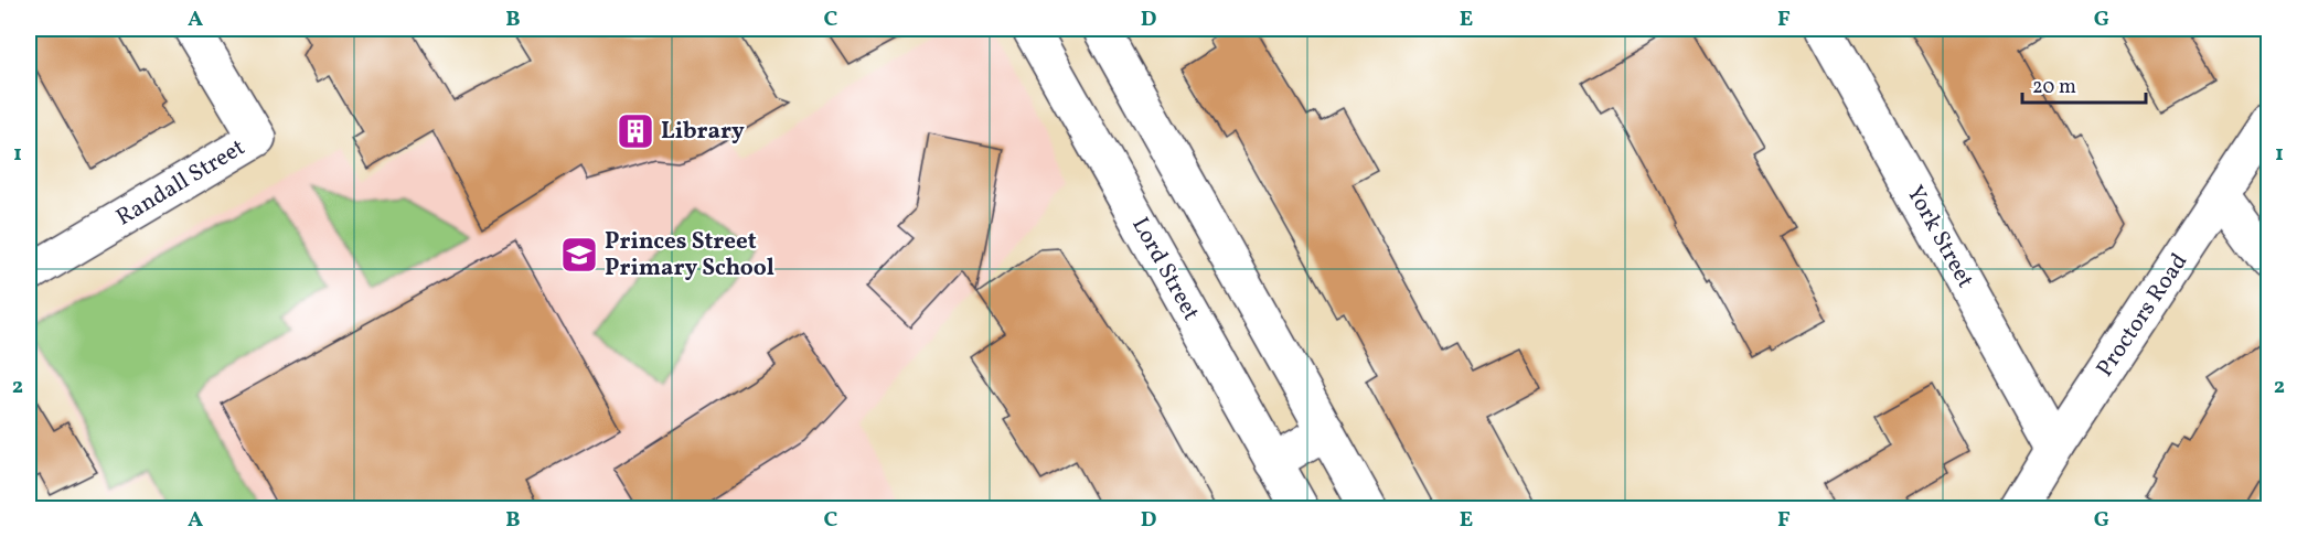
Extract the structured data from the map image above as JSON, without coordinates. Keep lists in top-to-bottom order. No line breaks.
{"streets":{"street":["Randall Street","York Street","Lord Street","Proctors Road"]},"crossings":[["York Street","Proctors Road"]],"places":{"building":["Library"],"school or university":["Princes Street Primary School"]},"scale_bar":"20 m","grid":{"columns":["A","B","C","D","E","F","G"],"rows":["1","2"]}}
